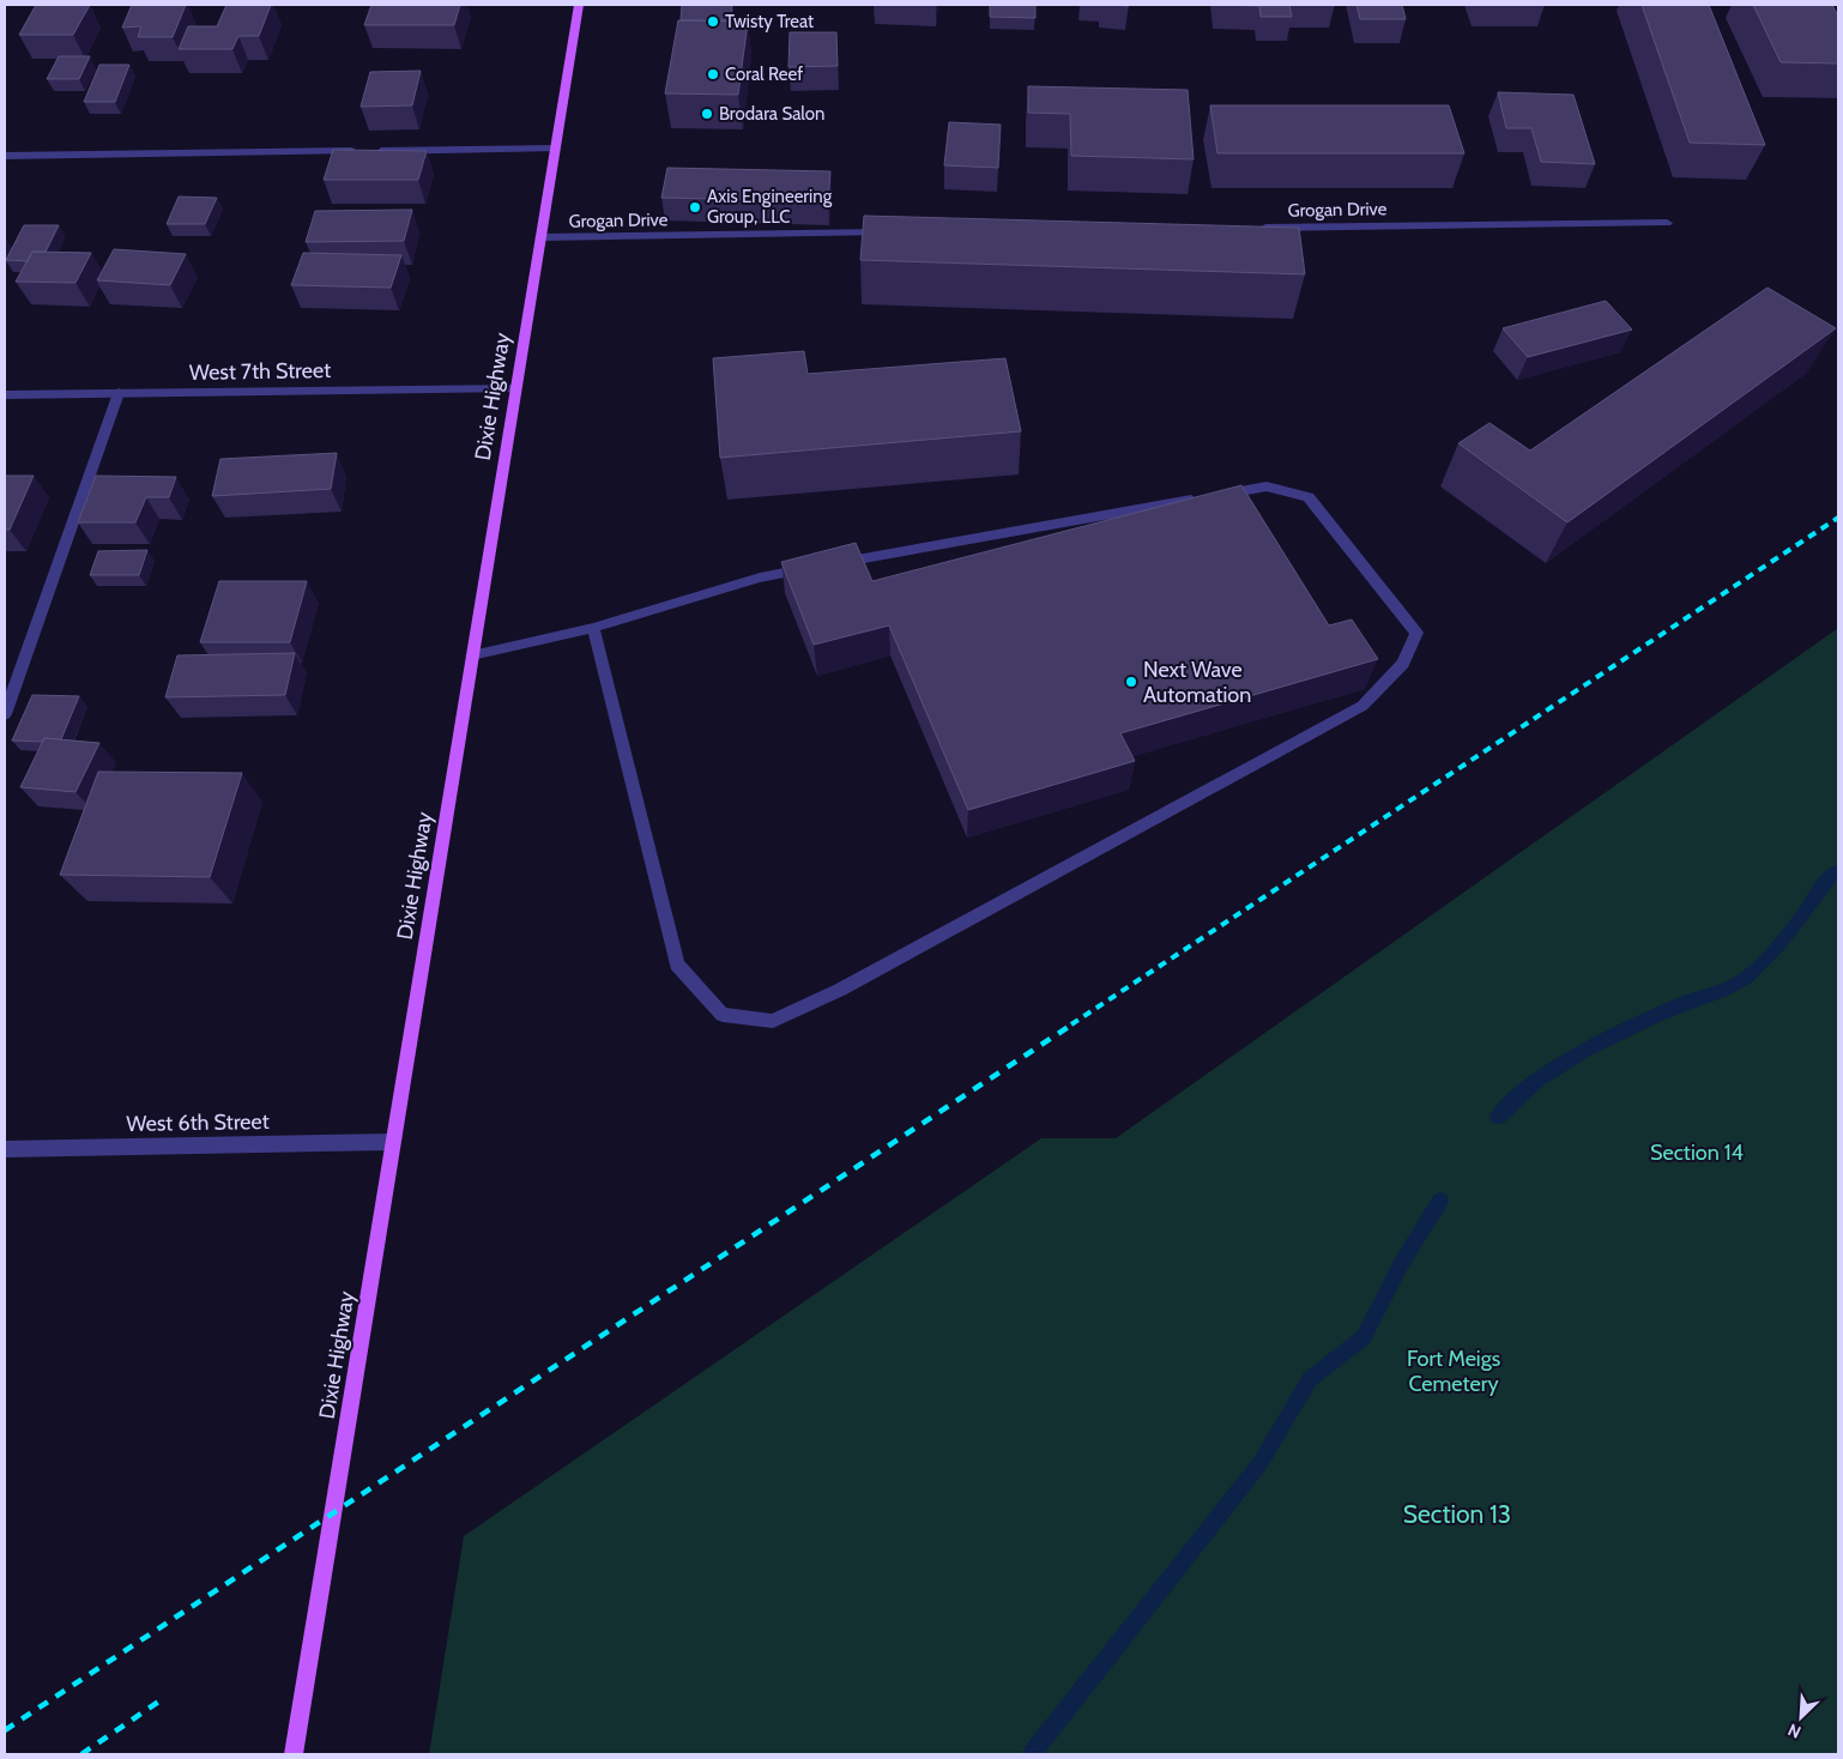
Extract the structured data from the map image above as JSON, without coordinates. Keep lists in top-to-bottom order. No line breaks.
{"streets":{"main road":["Dixie Highway"],"street":["Grogan Drive","West 7th Street","West 6th Street"]},"crossings":[["Grogan Drive","Dixie Highway"],["West 7th Street","Dixie Highway"],["Dixie Highway","West 6th Street"]],"parks":["Section 14","Fort Meigs Cemetery","Section 13"],"places":["Twisty Treat","Coral Reef","Brodara Salon","Axis Engineering Group, LLC","Next Wave Automation"],"north":"bottom left"}
